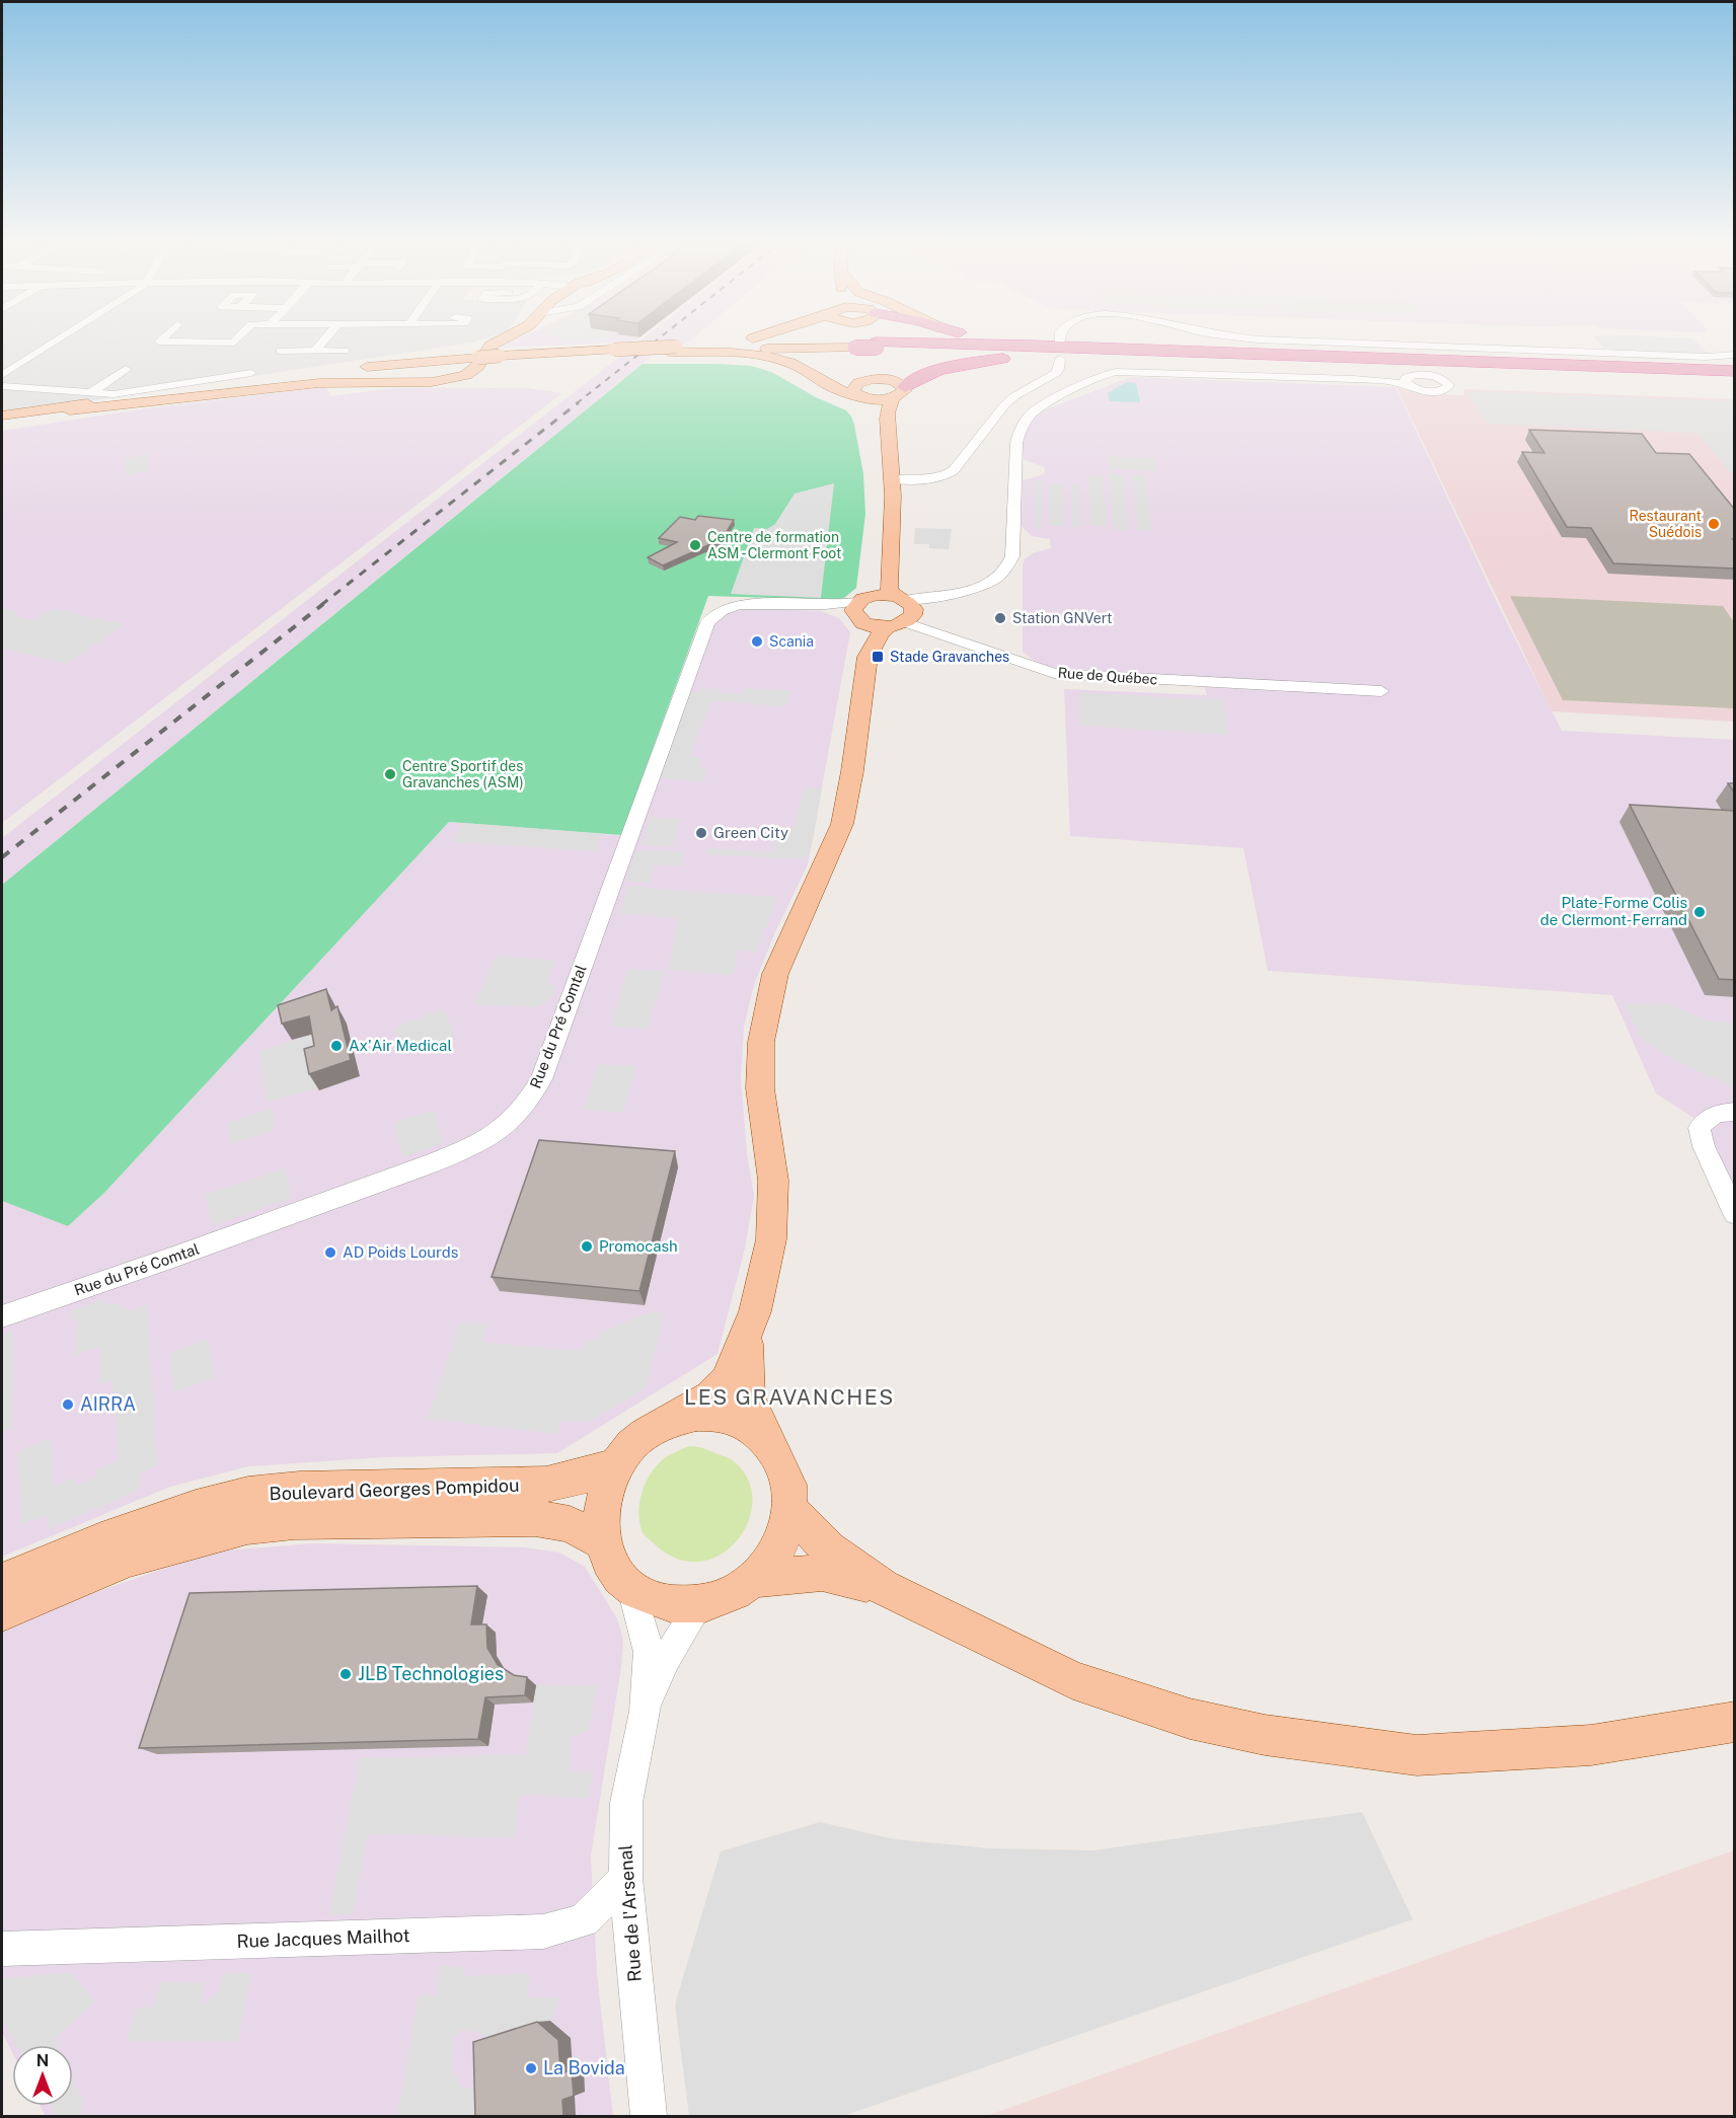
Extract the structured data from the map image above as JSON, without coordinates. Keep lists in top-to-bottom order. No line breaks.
{"streets":{"main road":["Boulevard Georges Pompidou"],"street":["Rue de Québec","Rue du Pré Comtal","Rue de l'Arsenal","Rue Jacques Mailhot"]},"crossings":[["Boulevard Georges Pompidou","Rue de l'Arsenal"],["Rue de l'Arsenal","Rue Jacques Mailhot"]],"districts":["LES GRAVANCHES"],"places":{"other":["Restaurant Suédois","Centre de formation ASM - Clermont Foot","Station GNVert","Scania","Centre Sportif des Gravanches (ASM)","Green City","Plate-Forme Colis de Clermont-Ferrand","Ax'Air Medical","Promocash","AD Poids Lourds","AIRRA","JLB Technologies","La Bovida"],"transit":["Stade Gravanches"]},"north":"top"}
